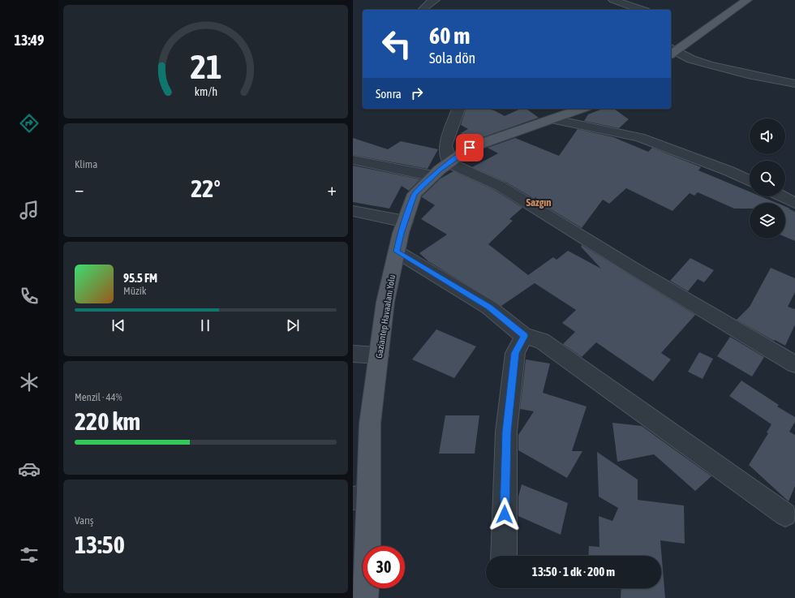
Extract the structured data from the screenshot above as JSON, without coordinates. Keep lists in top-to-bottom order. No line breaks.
{"streets":{"main road":["Gaziantep Havaalanı Yolu"]},"districts":["Sazgın"],"page":{"tabs":"13:49","turn":["60 m","Sola dön"],"then":"Sonra","tile":["Klima",["Menzil · 44%","220 km"],["Varış","13:50"]],"heat":["−","22°","+"],"song":["95.5 FM","Müzik"],"limit":"30","trip":"13:50 · 1 dk · 200 m","gauge":["21","km/h"]}}
